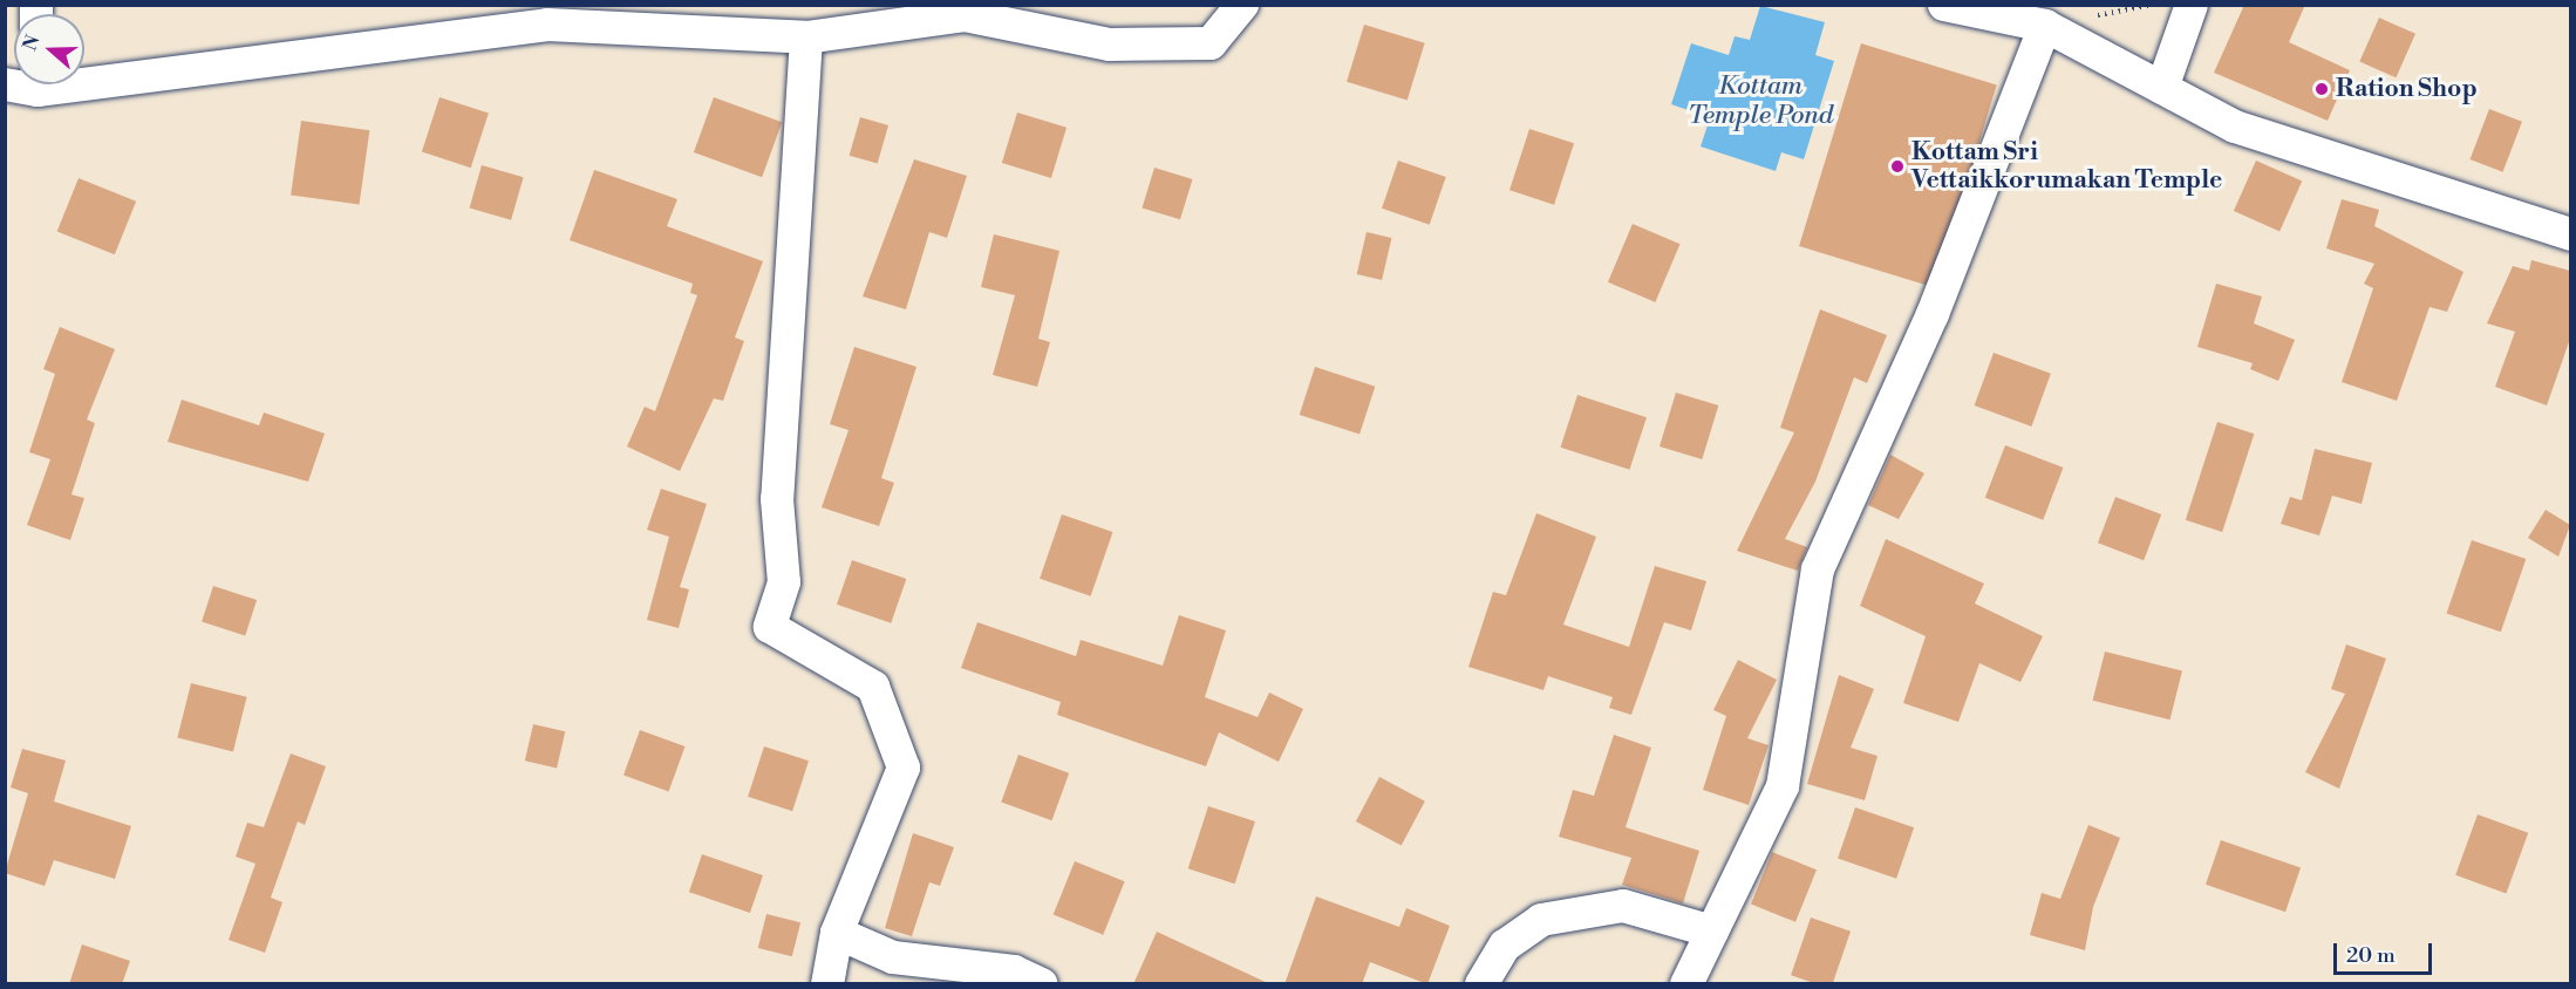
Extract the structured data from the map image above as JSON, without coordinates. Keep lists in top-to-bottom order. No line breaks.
{"water":["Kottam Temple Pond"],"places":["Ration Shop","Kottam Sri Vettaikkorumakan Temple"],"scale_bar":"20 m","north":"left"}
